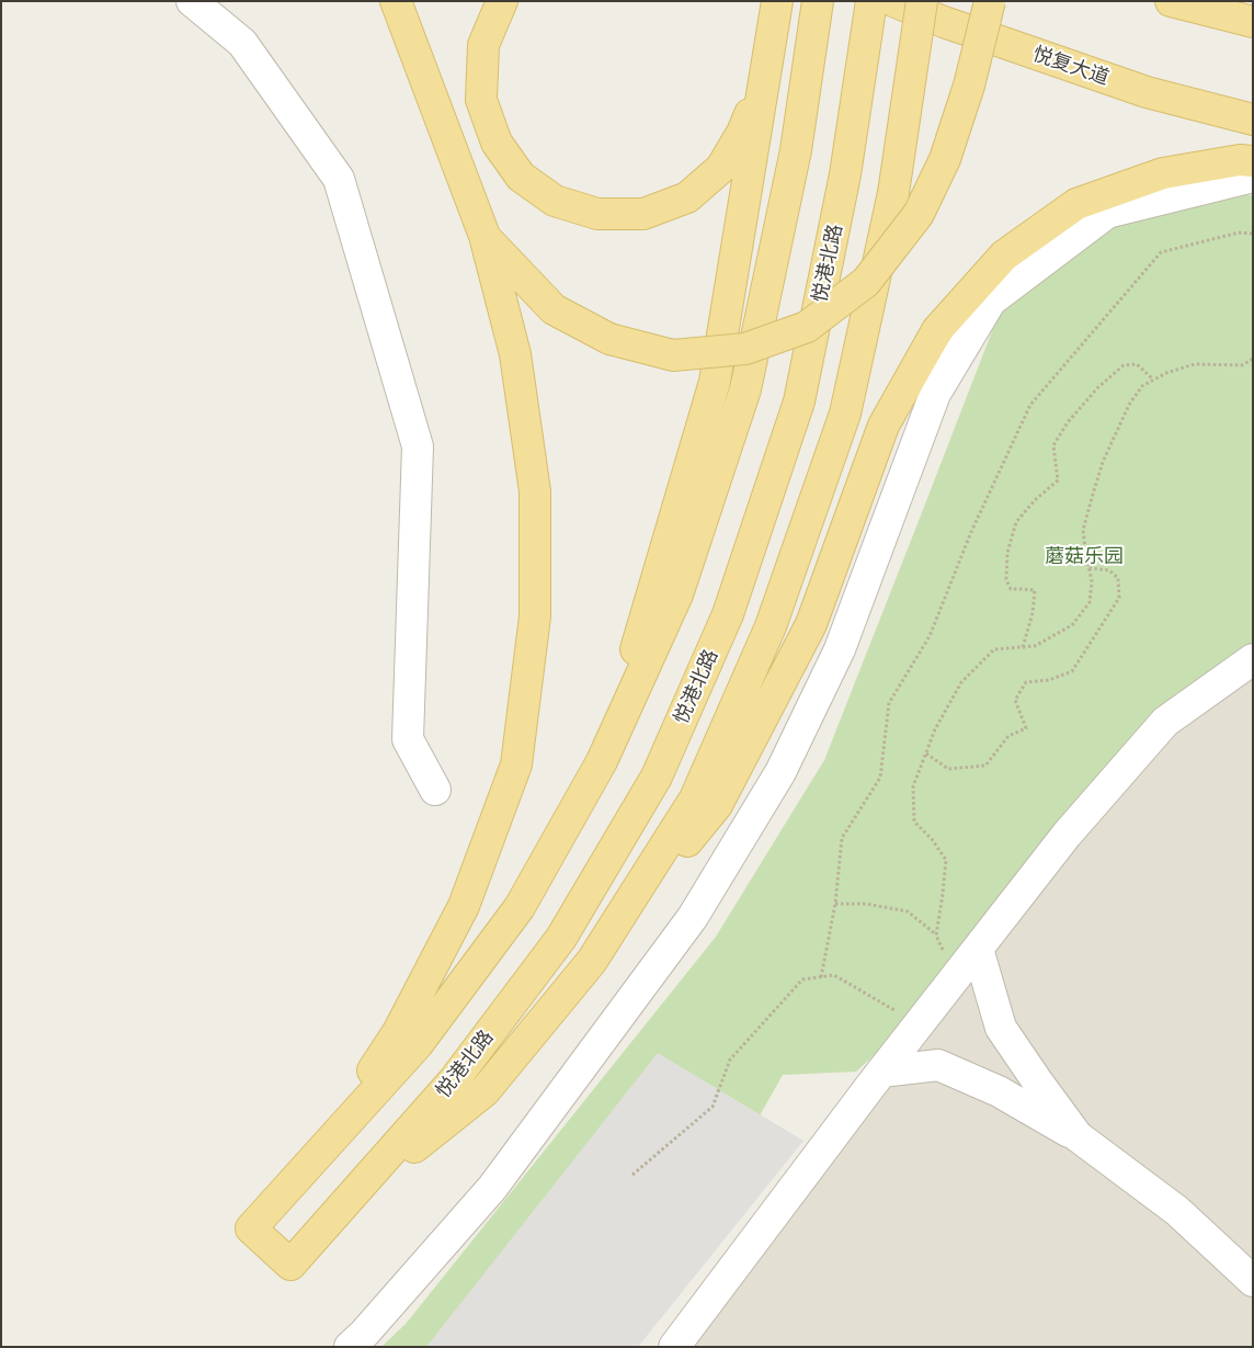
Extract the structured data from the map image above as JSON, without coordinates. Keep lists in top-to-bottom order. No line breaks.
{"streets":{"main road":["悦复大道","悦港北路"]},"parks":["蘑菇乐园"]}
